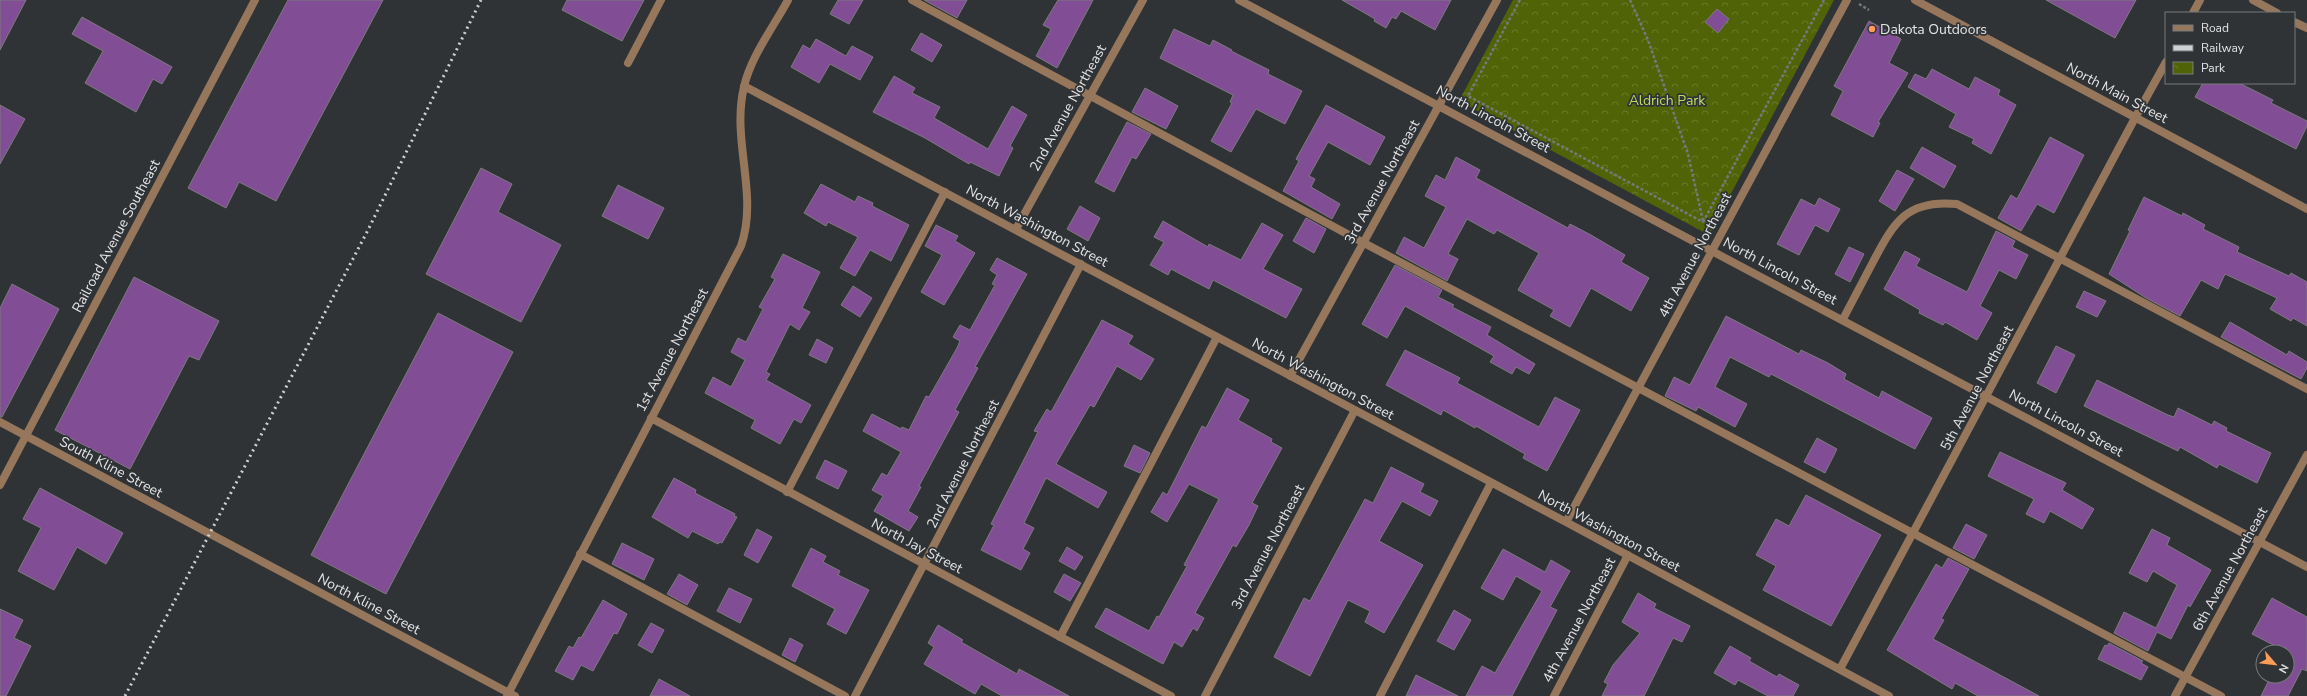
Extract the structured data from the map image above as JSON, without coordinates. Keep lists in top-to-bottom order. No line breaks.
{"streets":{"street":["North Main Street","2nd Avenue Northeast","North Lincoln Street","3rd Avenue Northeast","North Washington Street","Railroad Avenue Southeast","4th Avenue Northeast","1st Avenue Northeast","5th Avenue Northeast","South Kline Street","North Jay Street","6th Avenue Northeast","North Kline Street"]},"crossings":[["North Main Street","5th Avenue Northeast"],["2nd Avenue Northeast","North Washington Street"],["2nd Avenue Northeast","North Jay Street"],["North Lincoln Street","3rd Avenue Northeast"],["North Lincoln Street","4th Avenue Northeast"],["North Lincoln Street","5th Avenue Northeast"],["North Lincoln Street","6th Avenue Northeast"],["3rd Avenue Northeast","North Washington Street"],["North Washington Street","4th Avenue Northeast"],["North Washington Street","1st Avenue Northeast"],["North Washington Street","5th Avenue Northeast"],["Railroad Avenue Southeast","South Kline Street"],["1st Avenue Northeast","North Jay Street"],["1st Avenue Northeast","North Kline Street"],["South Kline Street","North Kline Street"]],"parks":["Aldrich Park"],"places":["Dakota Outdoors"],"legend":["Road","Railway","Park"],"north":"bottom right"}
